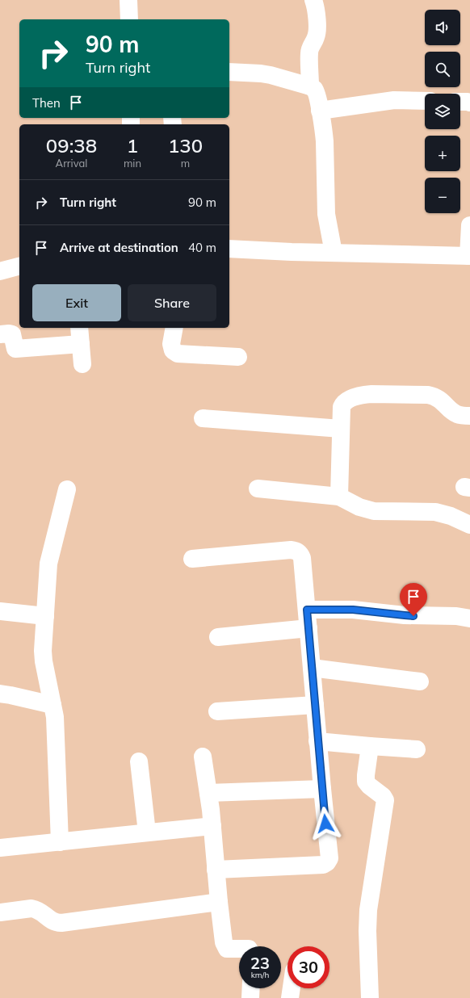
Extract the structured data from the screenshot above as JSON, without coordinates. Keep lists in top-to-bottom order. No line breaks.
{"page":{"map_buttons":["+","−"],"turn":["90 m","Turn right"],"then":"Then","eta":["09:38","Arrival","1","min","130","m"],"list":[{"name":"Turn right","value":"90 m"},{"name":"Arrive at destination","value":"40 m"}],"buttons":["Exit","Share"],"speed":"23 km/h","limit":"30"}}
